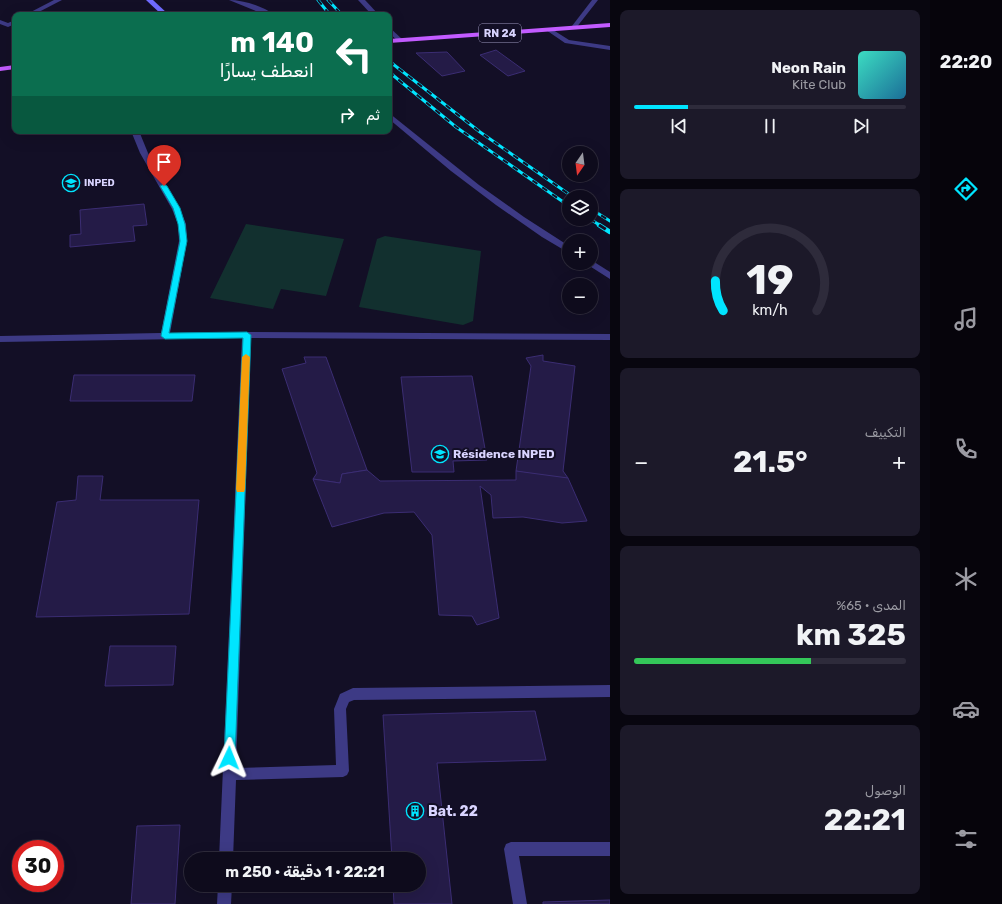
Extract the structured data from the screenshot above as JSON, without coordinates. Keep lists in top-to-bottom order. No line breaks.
{"streets":{"main road":["RN 24"]},"places":{"school or university":["INPED","Résidence INPED"],"building":["Bat. 22"]},"north":"bottom","page":{"tabs":"22:20","turn":["140 m","انعطف يسارًا"],"song":["Neon Rain","Kite Club"],"then":"ثم","map_buttons":["+","−"],"tile":["التكييف",["المدى · 65%","325 km"],["الوصول","22:21"]],"heat":["−","21.5°","+"],"limit":"30","trip":"22:21 · 1 دقيقة · 250 m","gauge":["19","km/h"]}}
